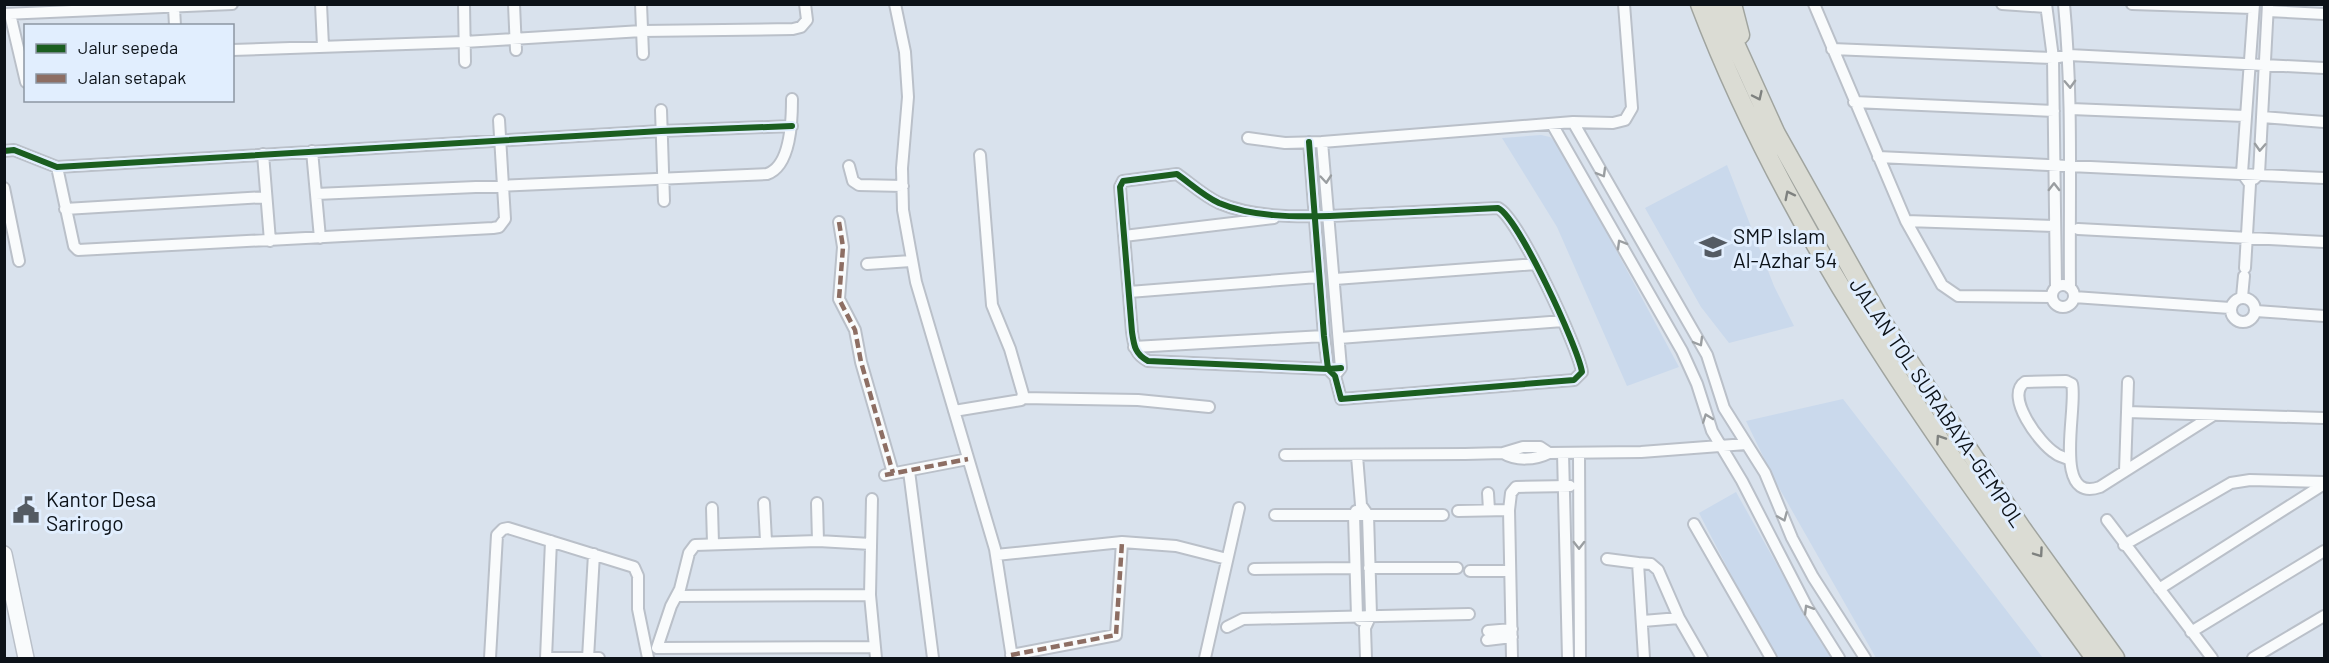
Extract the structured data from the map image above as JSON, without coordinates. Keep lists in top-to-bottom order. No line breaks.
{"streets":{"highway":["JALAN TOL SURABAYA–GEMPOL"]},"places":{"school or university":["SMP Islam Al-Azhar 54"],"public building":["Kantor Desa Sarirogo"]},"legend":["Jalur sepeda","Jalan setapak"]}
